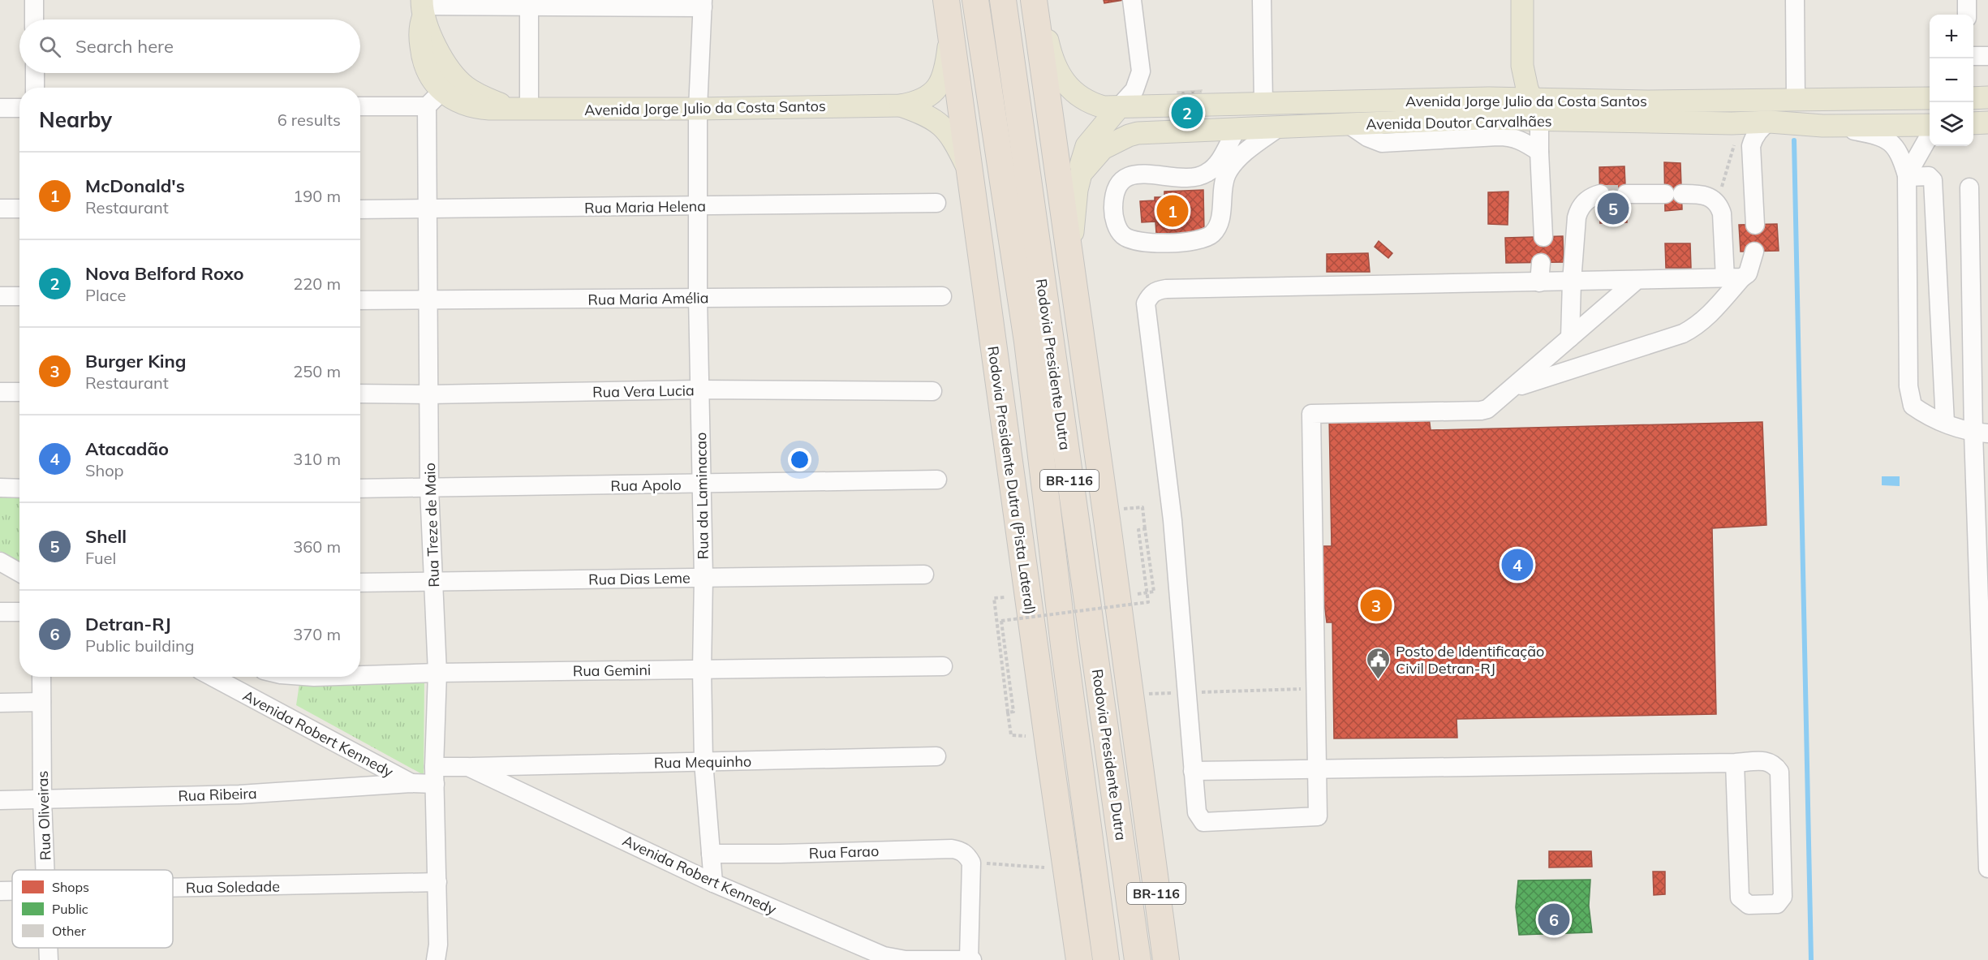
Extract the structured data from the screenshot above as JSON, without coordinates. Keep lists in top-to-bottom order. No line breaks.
{"streets":{"highway":["Rodovia Presidente Dutra","Rodovia Presidente Dutra (Pista Lateral)","BR-116"],"main road":["Avenida Jorge Julio da Costa Santos","Avenida Doutor Carvalhães"],"street":["Rua Maria Helena","Rua Maria Amélia","Rua Vera Lucia","Rua Apolo","Rua da Laminacao","Rua Treze de Maio","Rua Dias Leme","Rua Gemini","Avenida Robert Kennedy","Rua Mequinho","Rua Ribeira","Rua Oliveiras","Rua Farao","Rua Soledade"]},"crossings":[["Avenida Jorge Julio da Costa Santos","Avenida Doutor Carvalhães"],["Avenida Jorge Julio da Costa Santos","Rua da Laminacao"],["Rua Maria Helena","Rua da Laminacao"],["Rua Maria Helena","Rua Treze de Maio"],["Rua Maria Amélia","Rua da Laminacao"],["Rua Maria Amélia","Rua Treze de Maio"],["Rua Vera Lucia","Rua da Laminacao"],["Rua Vera Lucia","Rua Treze de Maio"],["Rua Apolo","Rua da Laminacao"],["Rua Apolo","Rua Treze de Maio"],["Rua da Laminacao","Rua Dias Leme"],["Rua da Laminacao","Rua Gemini"],["Rua da Laminacao","Avenida Robert Kennedy"],["Rua da Laminacao","Rua Mequinho"],["Rua da Laminacao","Rua Farao"],["Rua Treze de Maio","Rua Dias Leme"],["Rua Treze de Maio","Rua Gemini"],["Rua Treze de Maio","Avenida Robert Kennedy"],["Rua Treze de Maio","Rua Ribeira"],["Rua Treze de Maio","Rua Soledade"],["Avenida Robert Kennedy","Rua Mequinho"],["Avenida Robert Kennedy","Rua Ribeira"],["Rua Ribeira","Rua Oliveiras"]],"places":{"public building":["Posto de Identificação Civil Detran-RJ"]},"legend":["Shops","Public","Other"],"page":{"map_buttons":["+","−"],"search":"Search here","heading":["Nearby","6 results"],"pins":["2","5","1","4","3","6"],"list":[{"mark":"1","name":"McDonald's","note":"Restaurant","value":"190 m"},{"mark":"2","name":"Nova Belford Roxo","note":"Place","value":"220 m"},{"mark":"3","name":"Burger King","note":"Restaurant","value":"250 m"},{"mark":"4","name":"Atacadão","note":"Shop","value":"310 m"},{"mark":"5","name":"Shell","note":"Fuel","value":"360 m"},{"mark":"6","name":"Detran-RJ","note":"Public building","value":"370 m"}]}}
